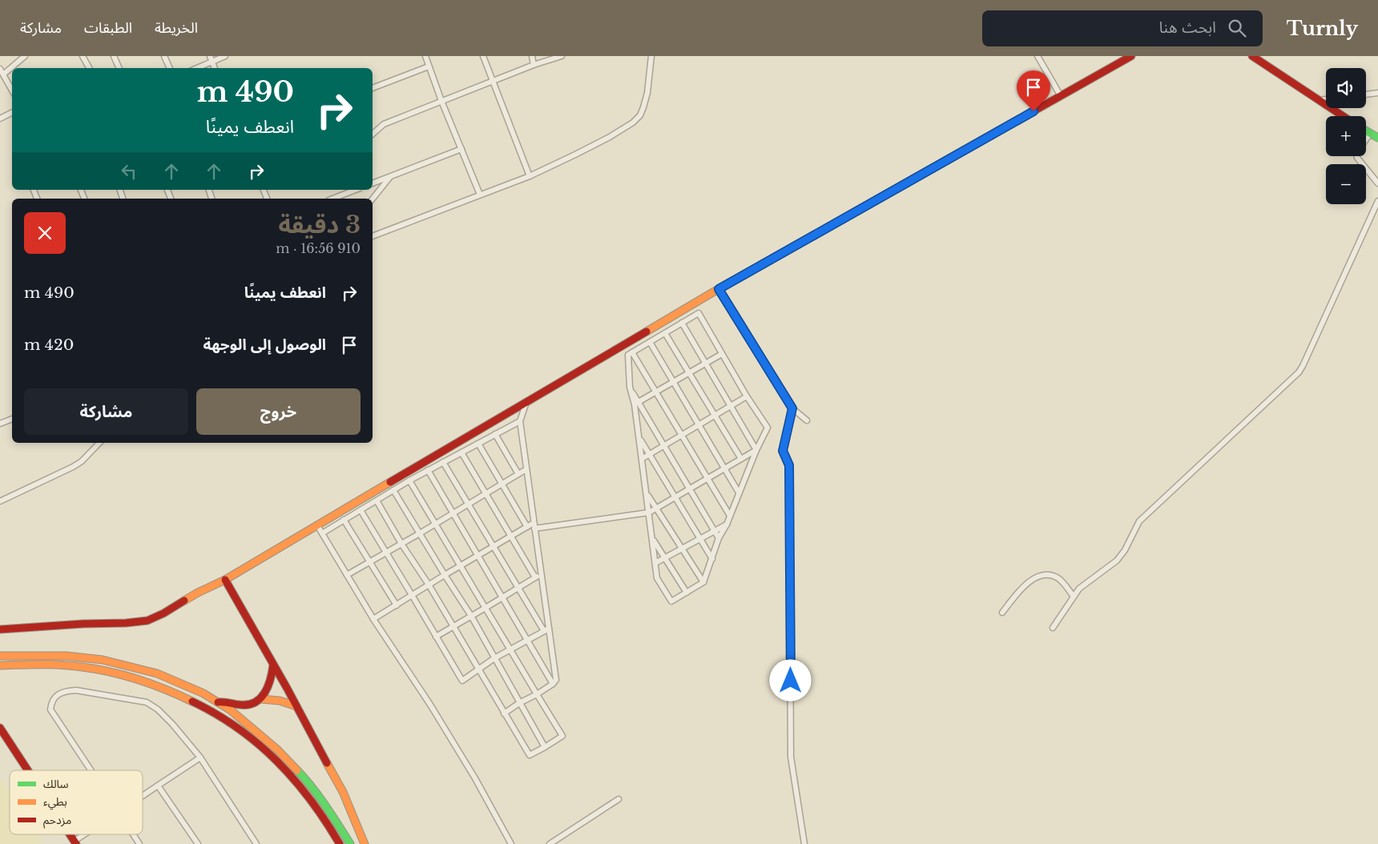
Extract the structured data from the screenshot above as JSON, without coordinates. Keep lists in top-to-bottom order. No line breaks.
{"legend":["سالك","بطيء","مزدحم"],"page":{"header":"Turnly","search":"ابحث هنا","nav":["الخريطة","الطبقات","مشاركة"],"map_buttons":["+","−"],"turn":["490 m","انعطف يمينًا"],"heading":["3 دقيقة","910 m · 16:56"],"list":[{"name":"انعطف يمينًا","value":"490 m"},{"name":"الوصول إلى الوجهة","value":"420 m"}],"buttons":["خروج","مشاركة"]}}
